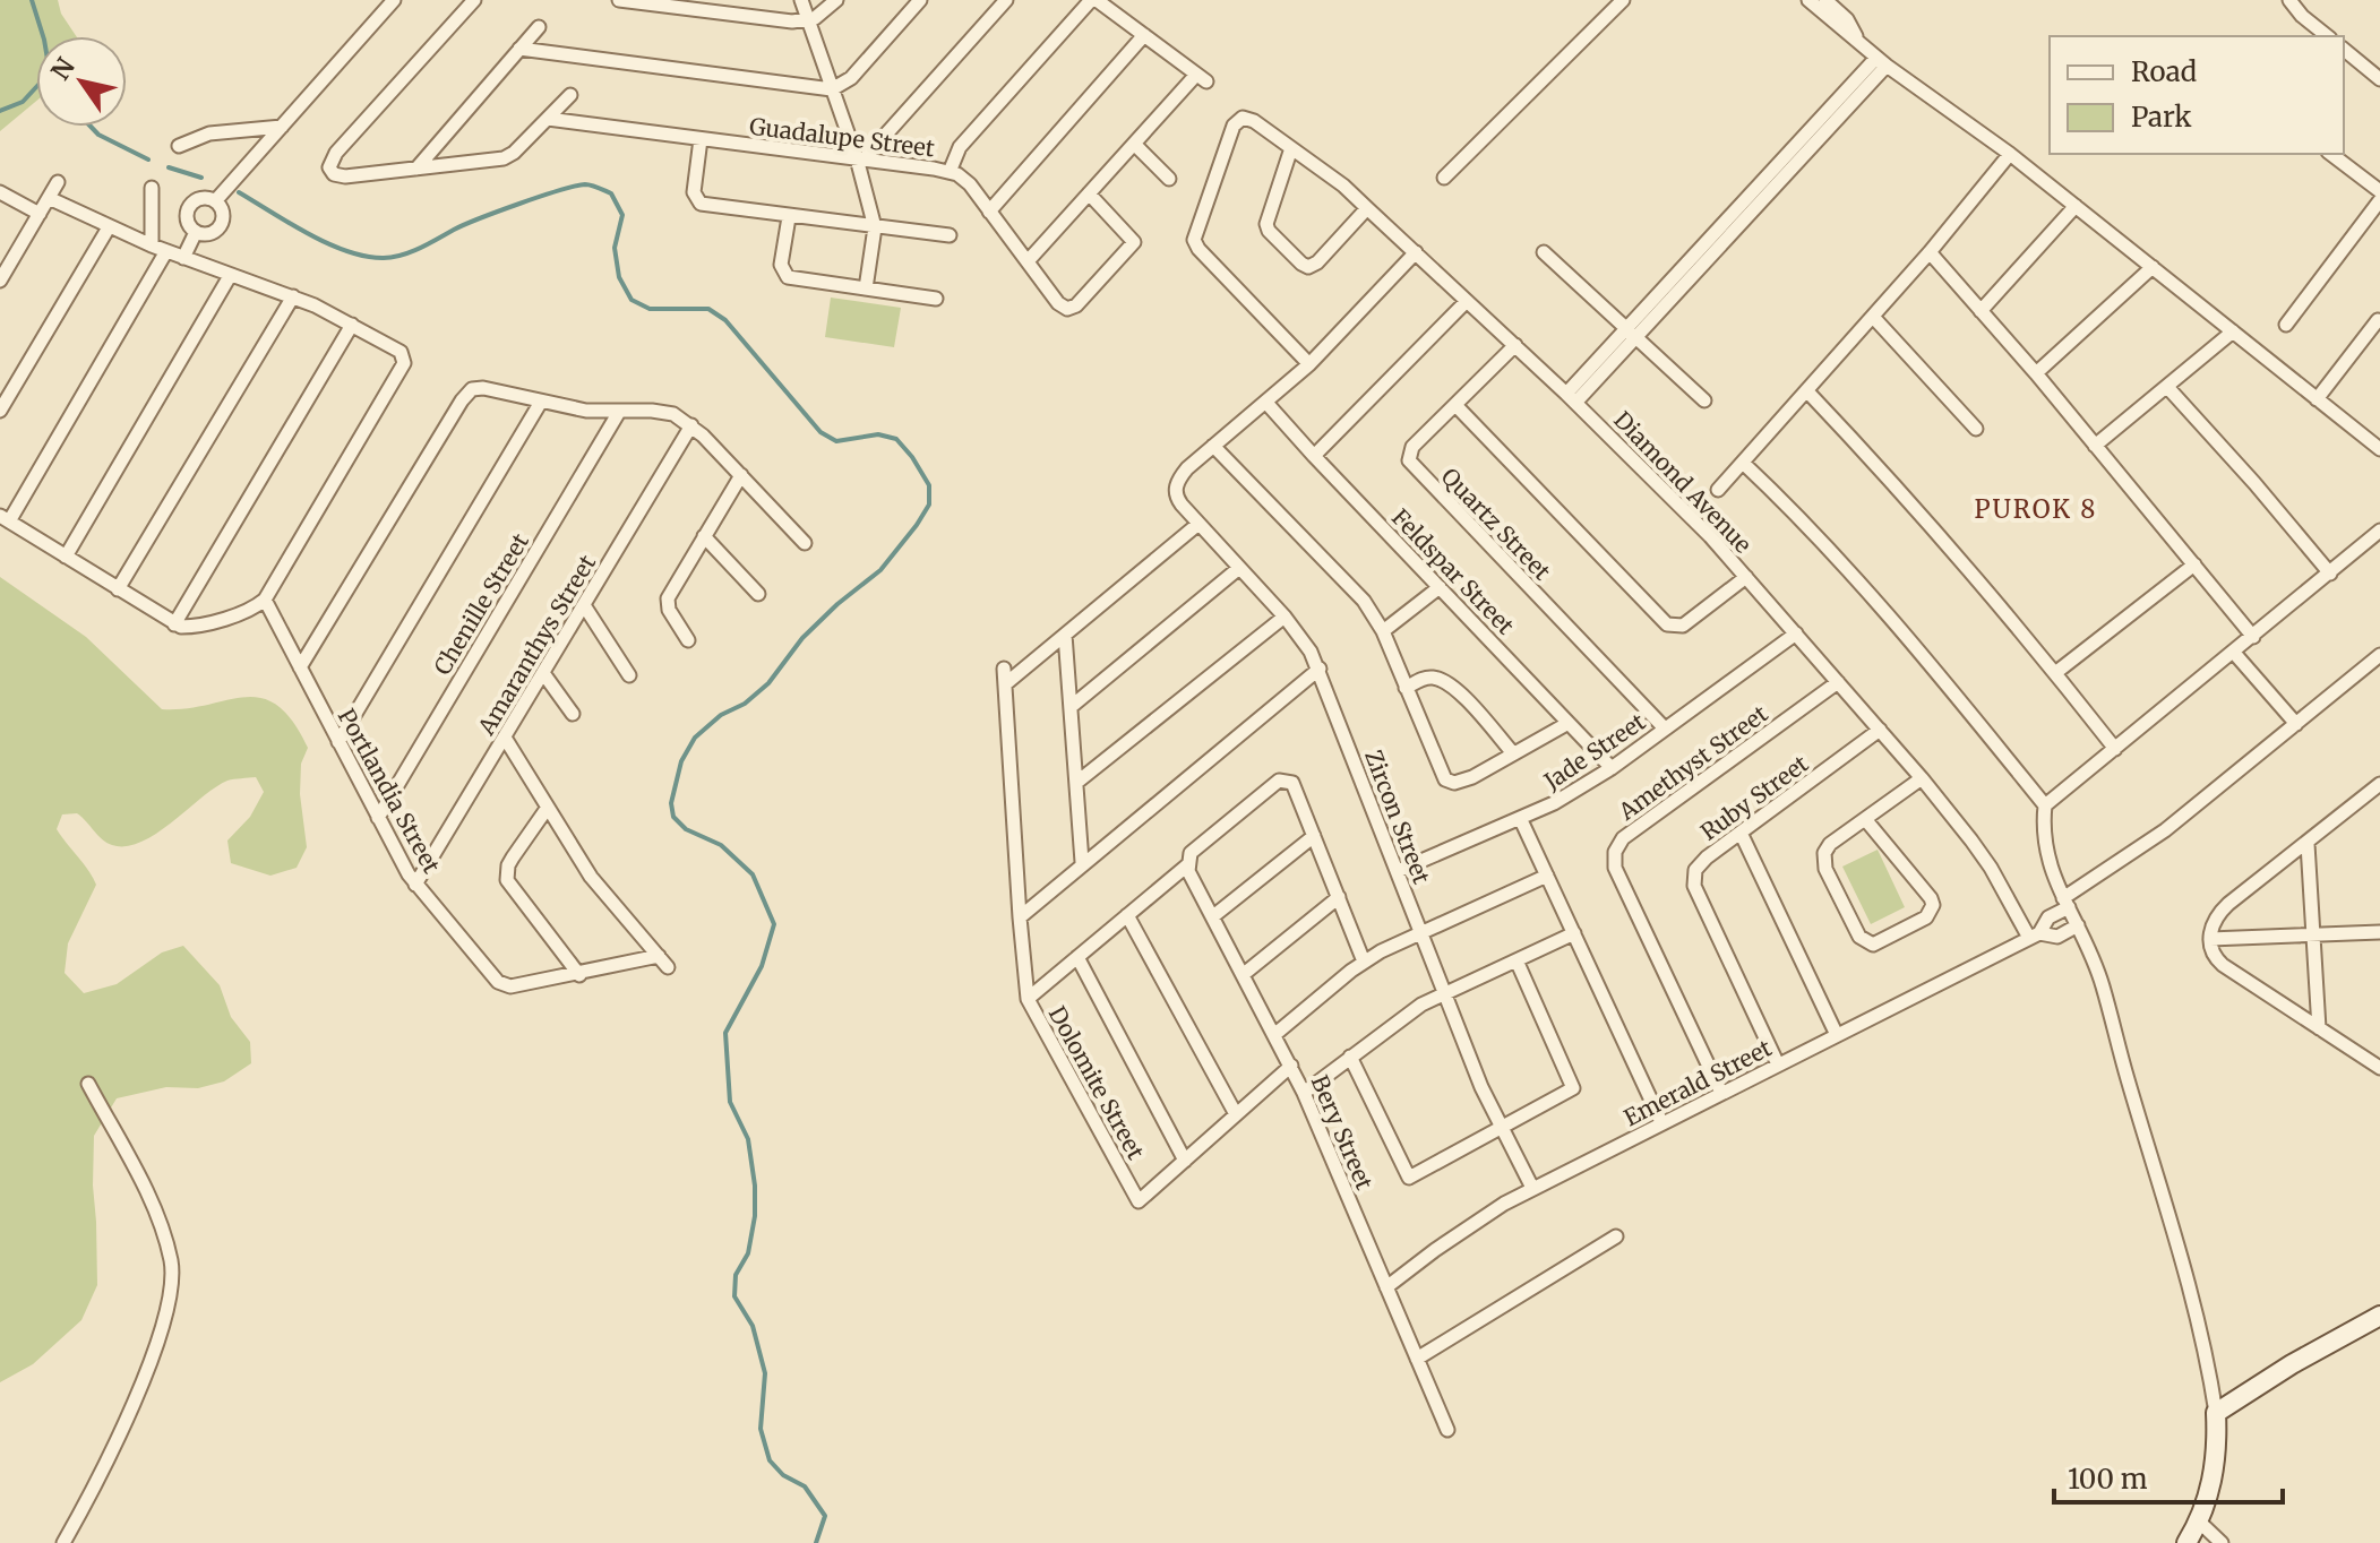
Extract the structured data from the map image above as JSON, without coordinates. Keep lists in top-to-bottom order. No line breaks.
{"streets":{"street":["Guadalupe Street","Diamond Avenue","Quartz Street","Feldspar Street","Chenille Street","Amaranthys Street","Jade Street","Amethyst Street","Portlandia Street","Ruby Street","Zircon Street","Dolomite Street","Emerald Street","Bery Street"]},"crossings":[["Diamond Avenue","Quartz Street"],["Diamond Avenue","Jade Street"],["Diamond Avenue","Amethyst Street"],["Diamond Avenue","Ruby Street"],["Diamond Avenue","Emerald Street"],["Quartz Street","Jade Street"],["Feldspar Street","Jade Street"],["Chenille Street","Portlandia Street"],["Amaranthys Street","Portlandia Street"],["Jade Street","Zircon Street"],["Amethyst Street","Emerald Street"],["Ruby Street","Emerald Street"],["Zircon Street","Emerald Street"],["Dolomite Street","Bery Street"],["Emerald Street","Bery Street"]],"districts":["PUROK 8"],"legend":["Road","Park"],"scale_bar":"100 m","north":"top left"}
